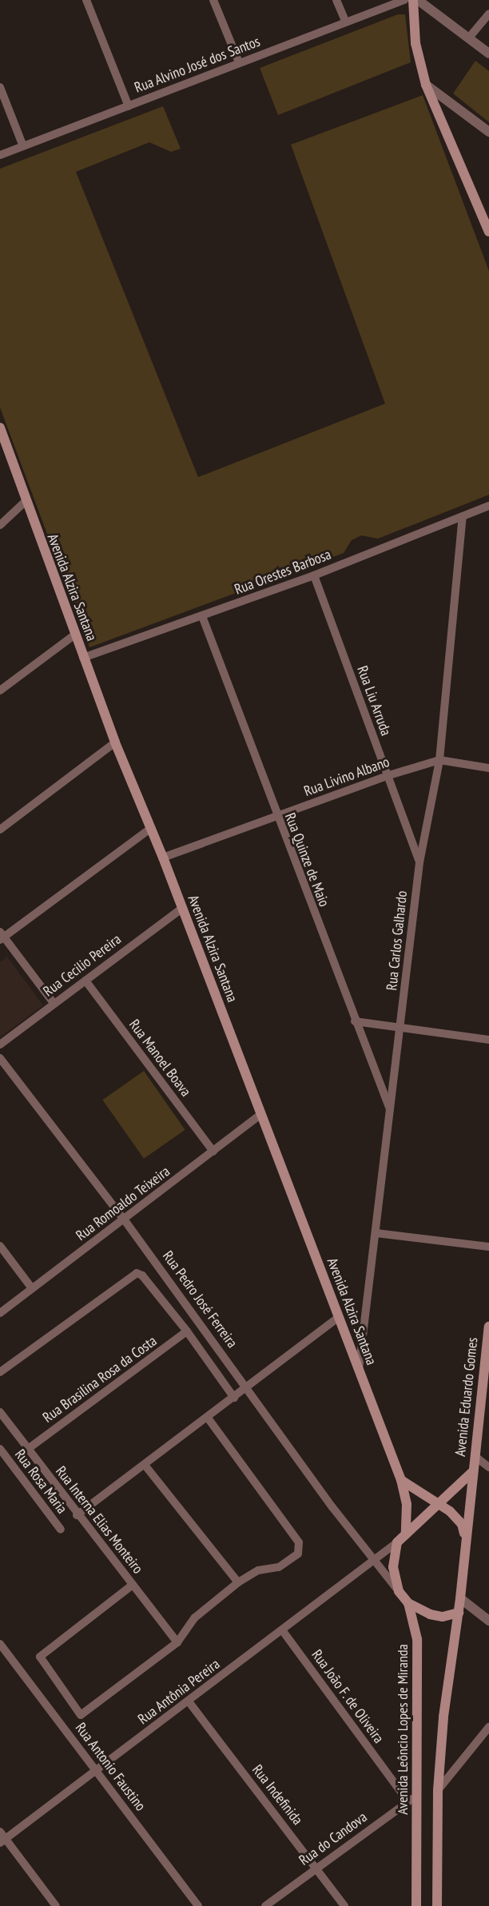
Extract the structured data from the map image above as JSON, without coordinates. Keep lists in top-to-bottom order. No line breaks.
{"streets":{"main road":["Avenida Alzira Santana","Avenida Eduardo Gomes","Avenida Leôncio Lopes de Miranda"],"street":["Rua Alvino José dos Santos","Rua Orestes Barbosa","Rua Liu Arruda","Rua Livino Albano","Rua Quinze de Maio","Rua Carlos Galhardo","Rua Cecilio Pereira","Rua Manoel Boava","Rua Romoaldo Teixeira","Rua Pedro José Ferreira","Rua Brasilina Rosa da Costa","Rua Rosa Maria","Rua Interna Elias Monteiro","Rua Antônia Pereira","Rua João F. de Oliveira","Rua Antonio Faustino","Rua Indefinida","Rua do Candova"]},"crossings":[["Rua Orestes Barbosa","Avenida Alzira Santana"],["Rua Orestes Barbosa","Rua Liu Arruda"],["Rua Orestes Barbosa","Rua Quinze de Maio"],["Rua Orestes Barbosa","Rua Carlos Galhardo"],["Avenida Alzira Santana","Rua Livino Albano"],["Avenida Alzira Santana","Rua Carlos Galhardo"],["Avenida Alzira Santana","Rua Cecilio Pereira"],["Avenida Alzira Santana","Rua Romoaldo Teixeira"],["Rua Liu Arruda","Rua Livino Albano"],["Rua Liu Arruda","Rua Carlos Galhardo"],["Rua Livino Albano","Rua Quinze de Maio"],["Rua Livino Albano","Rua Carlos Galhardo"],["Rua Quinze de Maio","Rua Carlos Galhardo"],["Rua Cecilio Pereira","Rua Manoel Boava"],["Rua Manoel Boava","Rua Romoaldo Teixeira"],["Rua Romoaldo Teixeira","Rua Pedro José Ferreira"],["Rua Pedro José Ferreira","Avenida Eduardo Gomes"],["Rua Pedro José Ferreira","Rua Antônia Pereira"],["Rua Pedro José Ferreira","Avenida Leôncio Lopes de Miranda"],["Rua Brasilina Rosa da Costa","Rua Interna Elias Monteiro"],["Avenida Eduardo Gomes","Rua Antônia Pereira"],["Avenida Eduardo Gomes","Avenida Leôncio Lopes de Miranda"],["Rua Antônia Pereira","Rua João F. de Oliveira"],["Rua Antônia Pereira","Avenida Leôncio Lopes de Miranda"],["Rua Antônia Pereira","Rua Antonio Faustino"],["Rua Antônia Pereira","Rua Indefinida"],["Rua João F. de Oliveira","Rua do Candova"],["Avenida Leôncio Lopes de Miranda","Rua do Candova"],["Rua Indefinida","Rua do Candova"]]}
